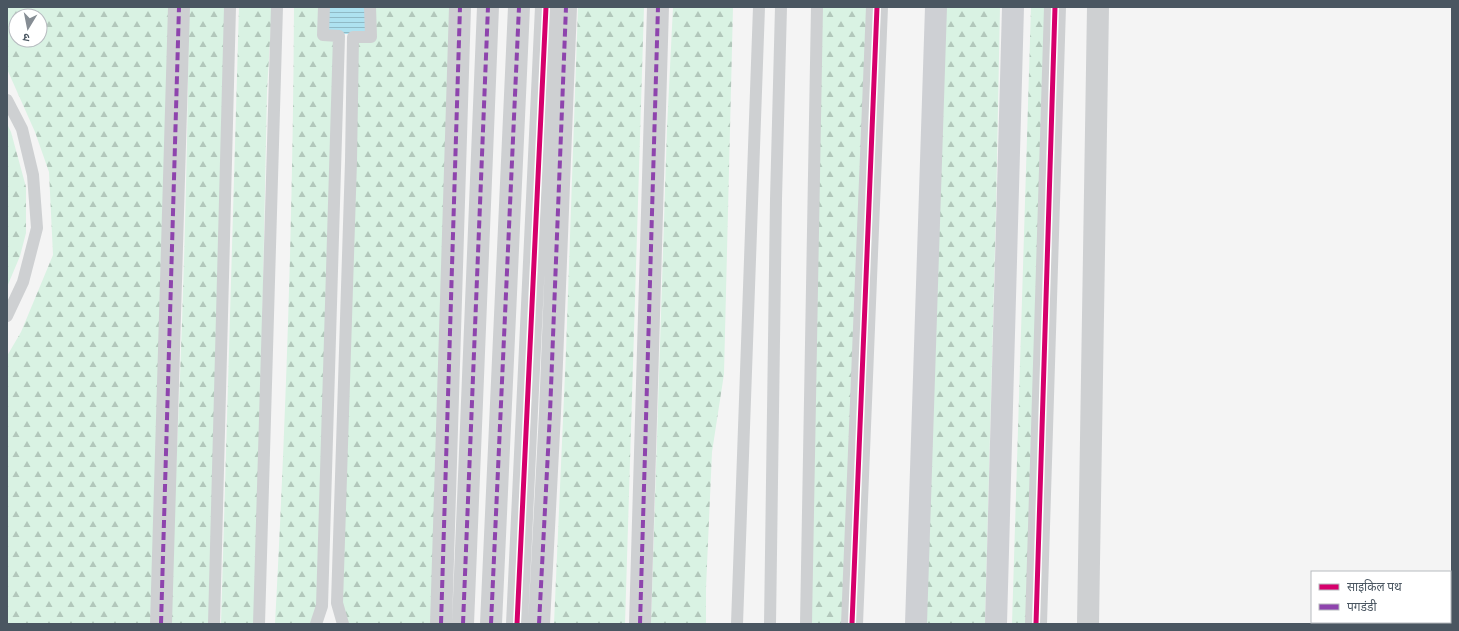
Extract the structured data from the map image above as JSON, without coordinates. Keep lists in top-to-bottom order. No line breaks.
{"legend":["साइकिल पथ","पगडंडी"],"north":"bottom"}
